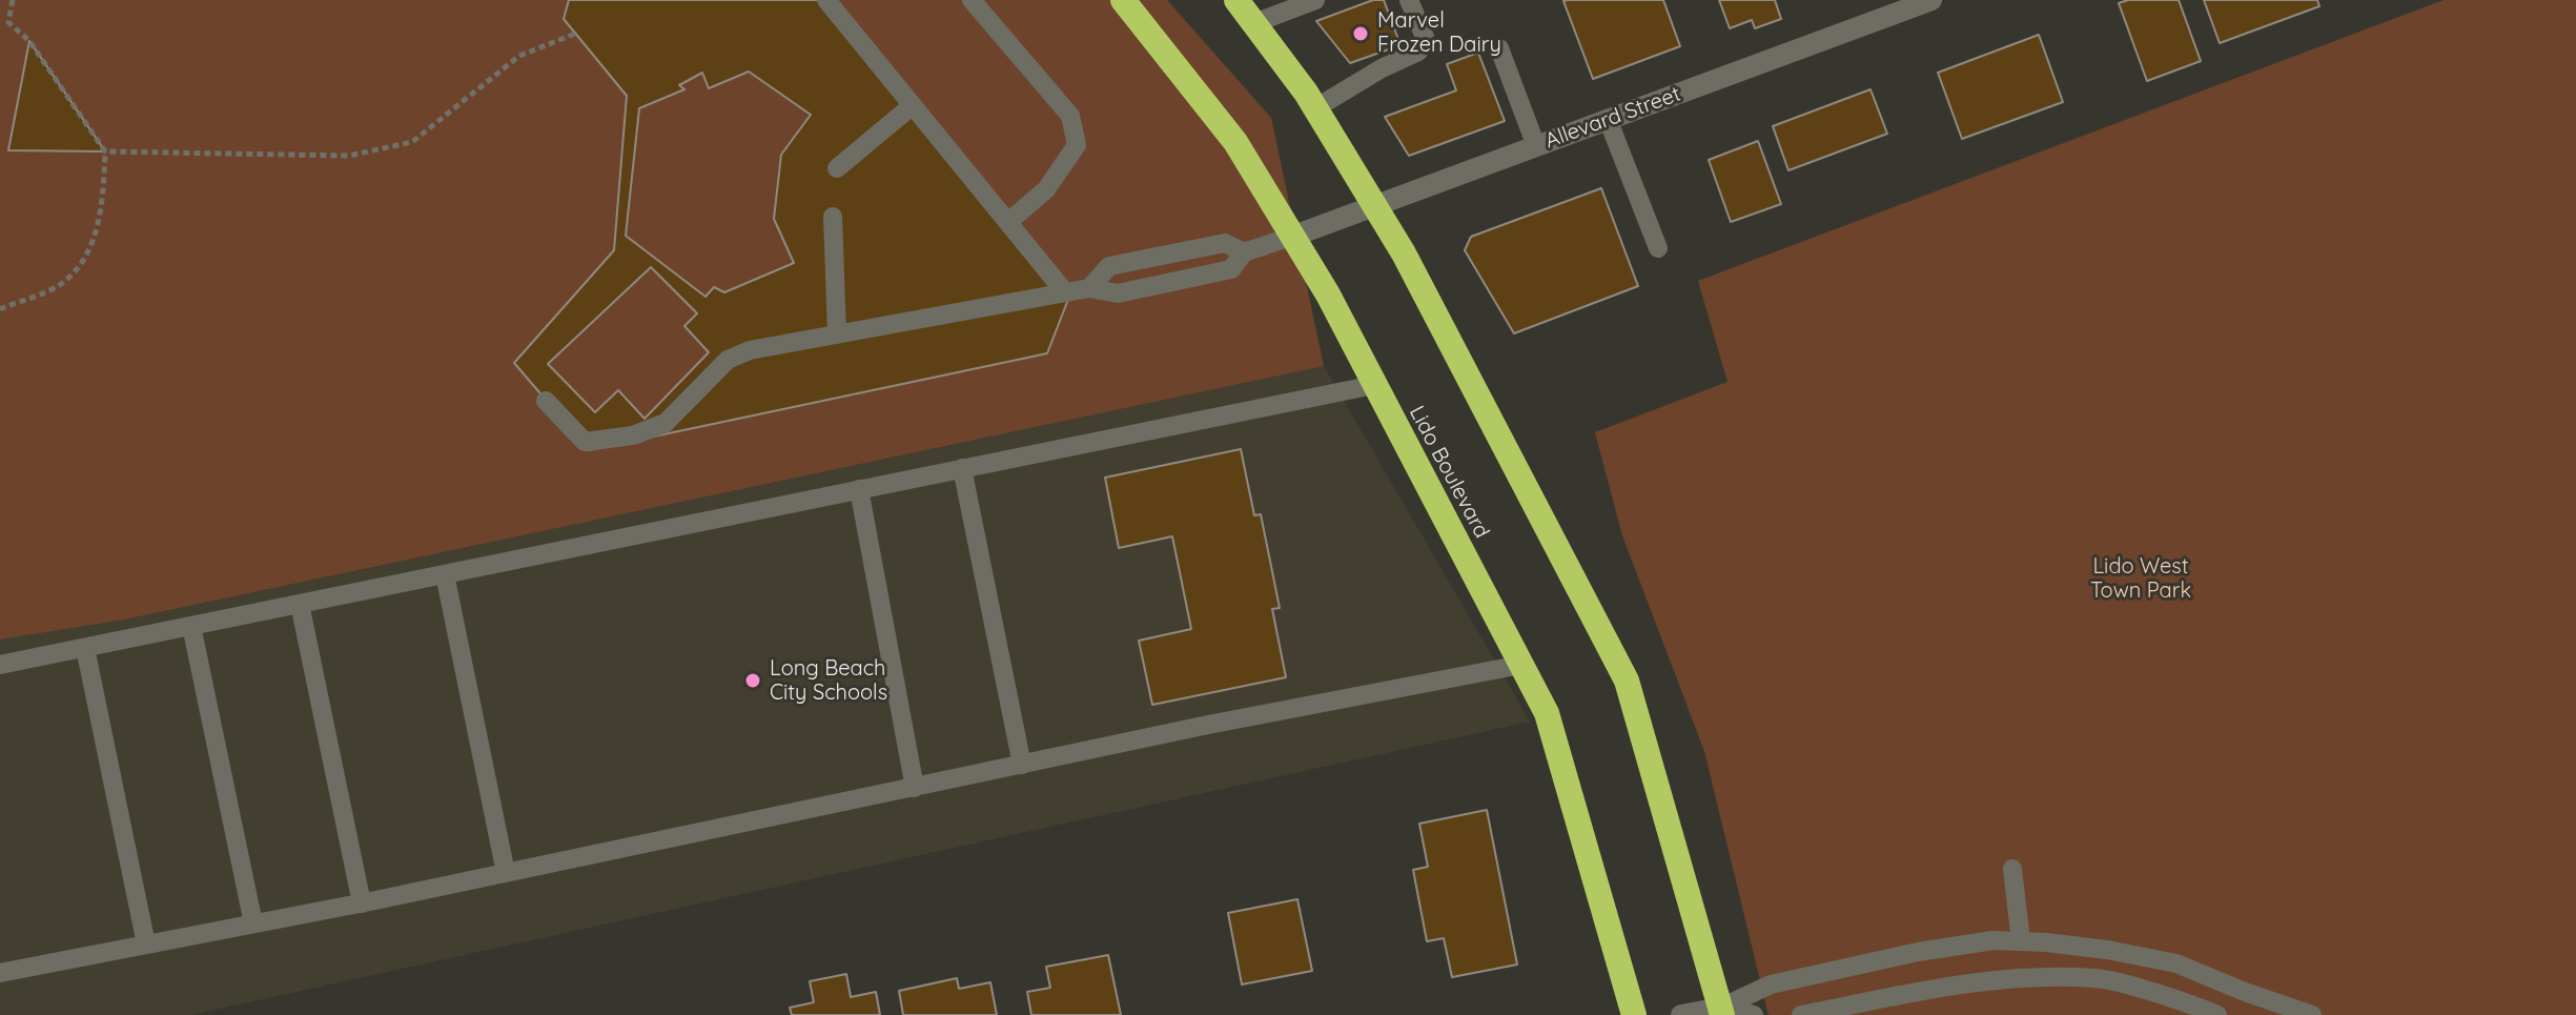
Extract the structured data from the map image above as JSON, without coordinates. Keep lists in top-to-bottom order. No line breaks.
{"streets":{"highway":["Lido Boulevard"],"street":["Allevard Street"]},"crossings":[["Allevard Street","Lido Boulevard"]],"parks":["Lido West Town Park"],"places":["Marvel Frozen Dairy","Long Beach City Schools"]}
